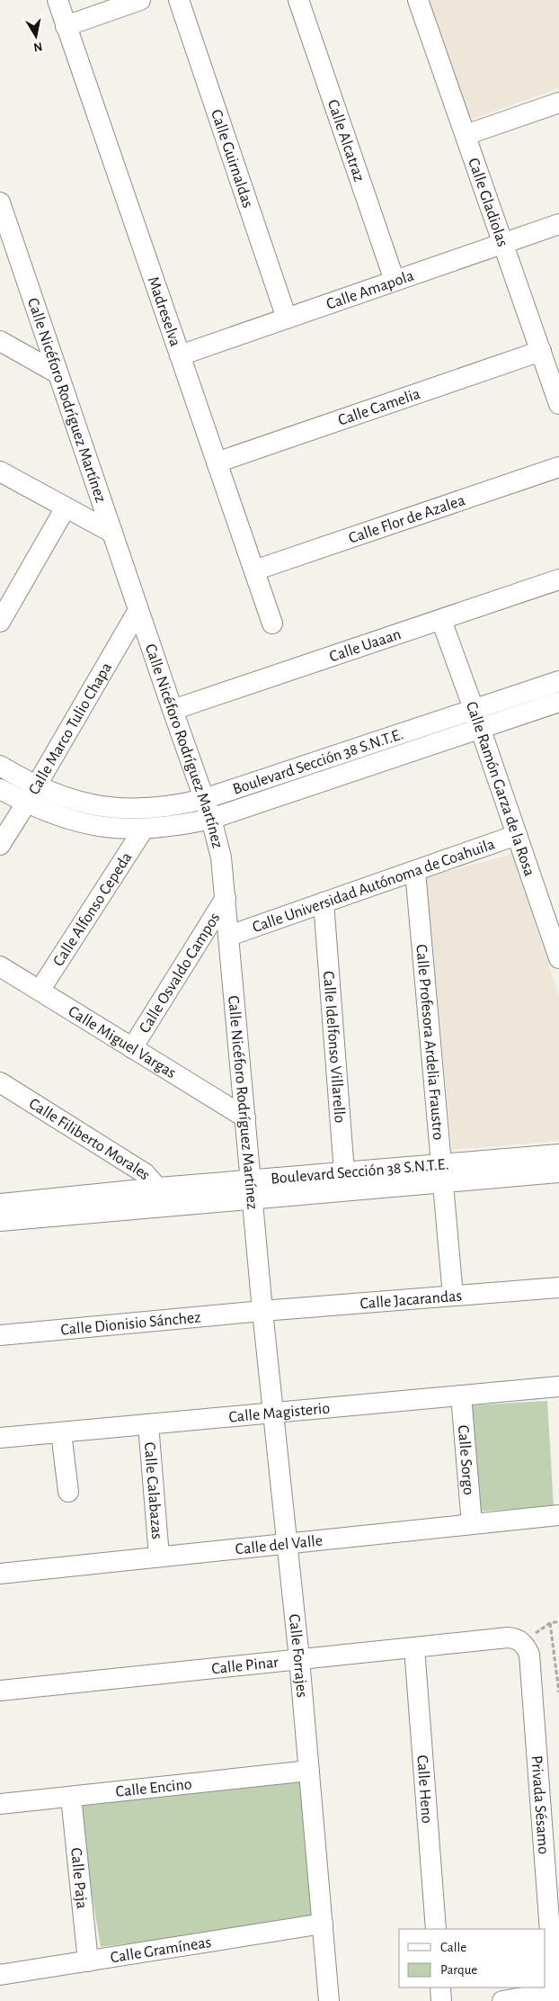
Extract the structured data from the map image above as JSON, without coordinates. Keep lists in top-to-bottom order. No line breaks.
{"streets":{"street":["Calle Alcatraz","Calle Guirnaldas","Calle Gladiolas","Calle Amapola","Madreselva","Calle Nicéforo Rodríguez Martínez","Calle Camelia","Calle Flor de Azalea","Calle Uaaan","Calle Marco Tulio Chapa","Boulevard Sección 38 S.N.T.E.","Calle Ramón Garza de la Rosa","Calle Universidad Autónoma de Coahuila","Calle Alfonso Cepeda","Calle Osvaldo Campos","Calle Miguel Vargas","Calle Profesora Ardelia Fraustro","Calle Idelfonso Villarello","Calle Filiberto Morales","Calle Jacarandas","Calle Dionisio Sánchez","Calle Magisterio","Calle Sorgo","Calle Calabazas","Calle del Valle","Calle Forrajes","Calle Pinar","Calle Encino","Calle Heno","Privada Sésamo","Calle Paja","Calle Gramíneas"]},"crossings":[["Calle Alcatraz","Calle Amapola"],["Calle Guirnaldas","Calle Amapola"],["Calle Gladiolas","Calle Amapola"],["Calle Gladiolas","Calle Camelia"],["Calle Amapola","Madreselva"],["Madreselva","Calle Camelia"],["Madreselva","Calle Flor de Azalea"],["Calle Nicéforo Rodríguez Martínez","Calle Uaaan"],["Calle Nicéforo Rodríguez Martínez","Calle Marco Tulio Chapa"],["Calle Nicéforo Rodríguez Martínez","Boulevard Sección 38 S.N.T.E."],["Calle Nicéforo Rodríguez Martínez","Calle Universidad Autónoma de Coahuila"],["Calle Nicéforo Rodríguez Martínez","Calle Osvaldo Campos"],["Calle Nicéforo Rodríguez Martínez","Calle Miguel Vargas"],["Calle Nicéforo Rodríguez Martínez","Calle Jacarandas"],["Calle Nicéforo Rodríguez Martínez","Calle Dionisio Sánchez"],["Calle Nicéforo Rodríguez Martínez","Calle Forrajes"],["Calle Uaaan","Calle Ramón Garza de la Rosa"],["Calle Marco Tulio Chapa","Boulevard Sección 38 S.N.T.E."],["Boulevard Sección 38 S.N.T.E.","Calle Ramón Garza de la Rosa"],["Boulevard Sección 38 S.N.T.E.","Calle Alfonso Cepeda"],["Boulevard Sección 38 S.N.T.E.","Calle Profesora Ardelia Fraustro"],["Boulevard Sección 38 S.N.T.E.","Calle Idelfonso Villarello"],["Boulevard Sección 38 S.N.T.E.","Calle Filiberto Morales"],["Calle Ramón Garza de la Rosa","Calle Universidad Autónoma de Coahuila"],["Calle Universidad Autónoma de Coahuila","Calle Profesora Ardelia Fraustro"],["Calle Universidad Autónoma de Coahuila","Calle Idelfonso Villarello"],["Calle Alfonso Cepeda","Calle Miguel Vargas"],["Calle Osvaldo Campos","Calle Miguel Vargas"],["Calle Profesora Ardelia Fraustro","Calle Jacarandas"],["Calle Jacarandas","Calle Dionisio Sánchez"],["Calle Jacarandas","Calle Forrajes"],["Calle Dionisio Sánchez","Calle Forrajes"],["Calle Magisterio","Calle Sorgo"],["Calle Magisterio","Calle Calabazas"],["Calle Magisterio","Calle Forrajes"],["Calle Sorgo","Calle del Valle"],["Calle Calabazas","Calle del Valle"],["Calle del Valle","Calle Forrajes"],["Calle Forrajes","Calle Pinar"],["Calle Forrajes","Calle Encino"],["Calle Forrajes","Calle Gramíneas"],["Calle Pinar","Calle Heno"],["Calle Pinar","Privada Sésamo"],["Calle Encino","Calle Paja"],["Calle Paja","Calle Gramíneas"]],"legend":["Calle","Parque"],"north":"bottom"}
